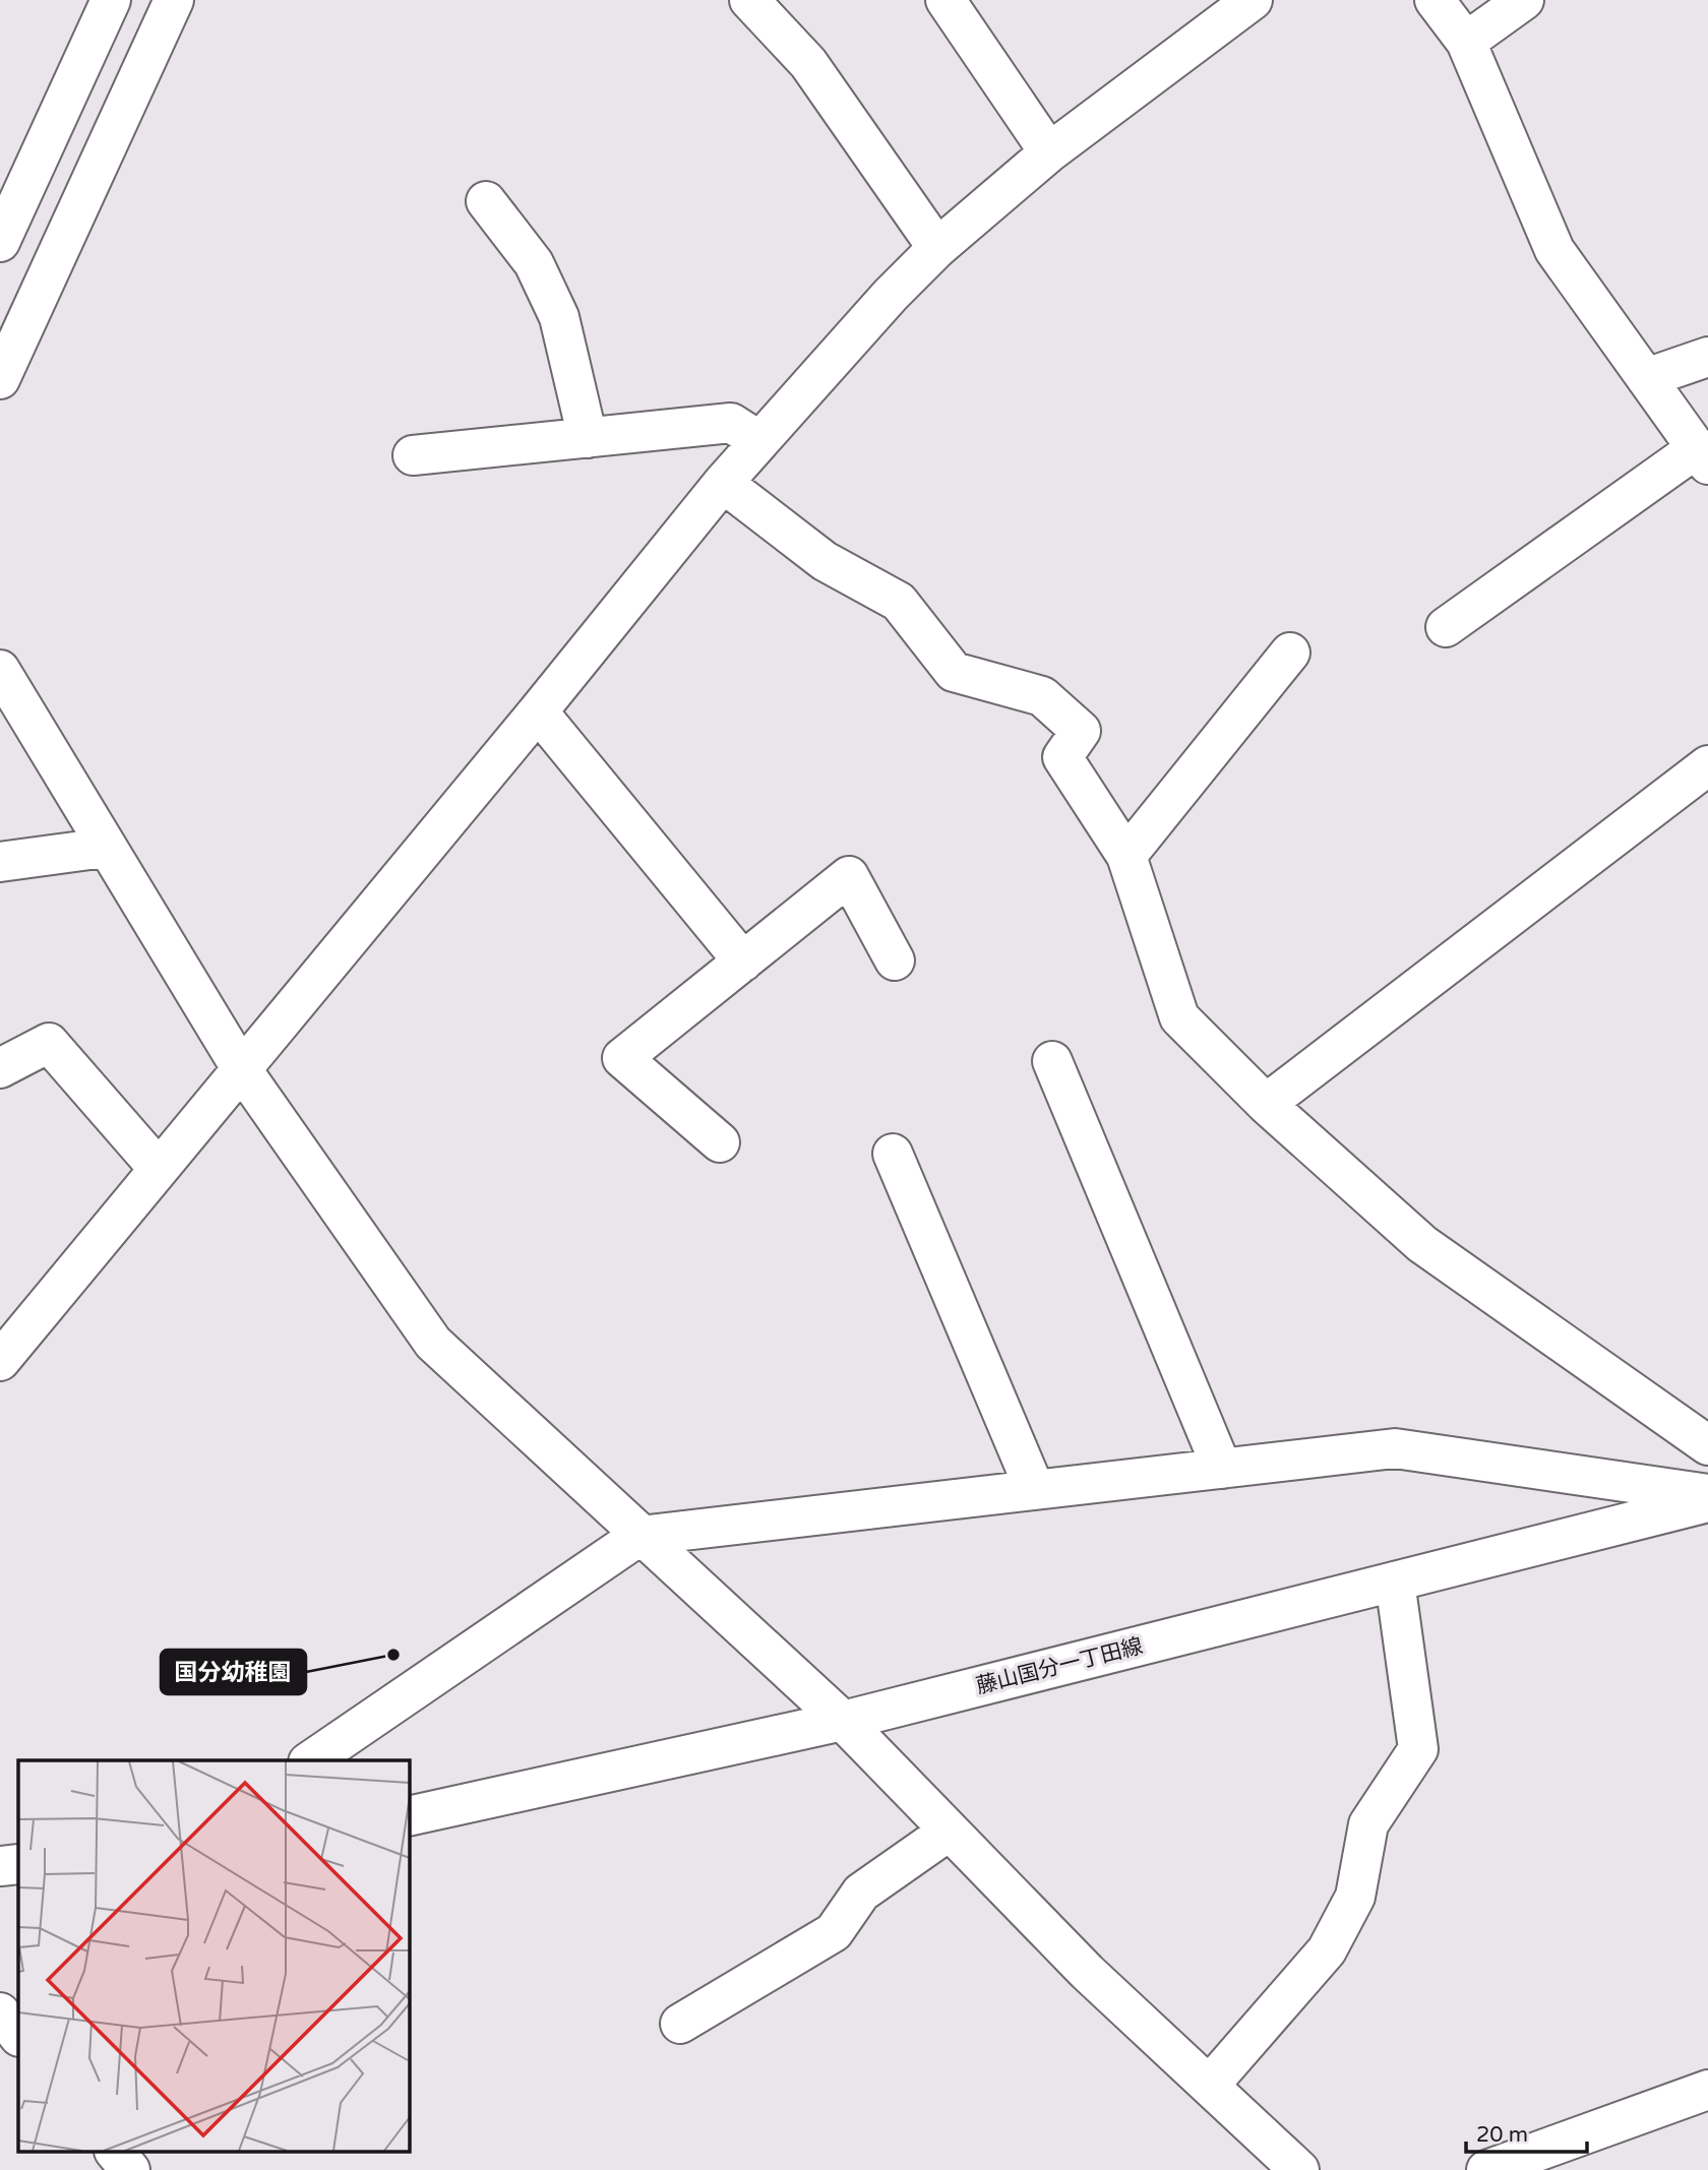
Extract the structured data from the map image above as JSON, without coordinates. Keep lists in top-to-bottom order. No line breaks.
{"streets":{"street":["藤山国分一丁田線"]},"places":["国分幼稚園"],"scale_bar":"20 m"}
